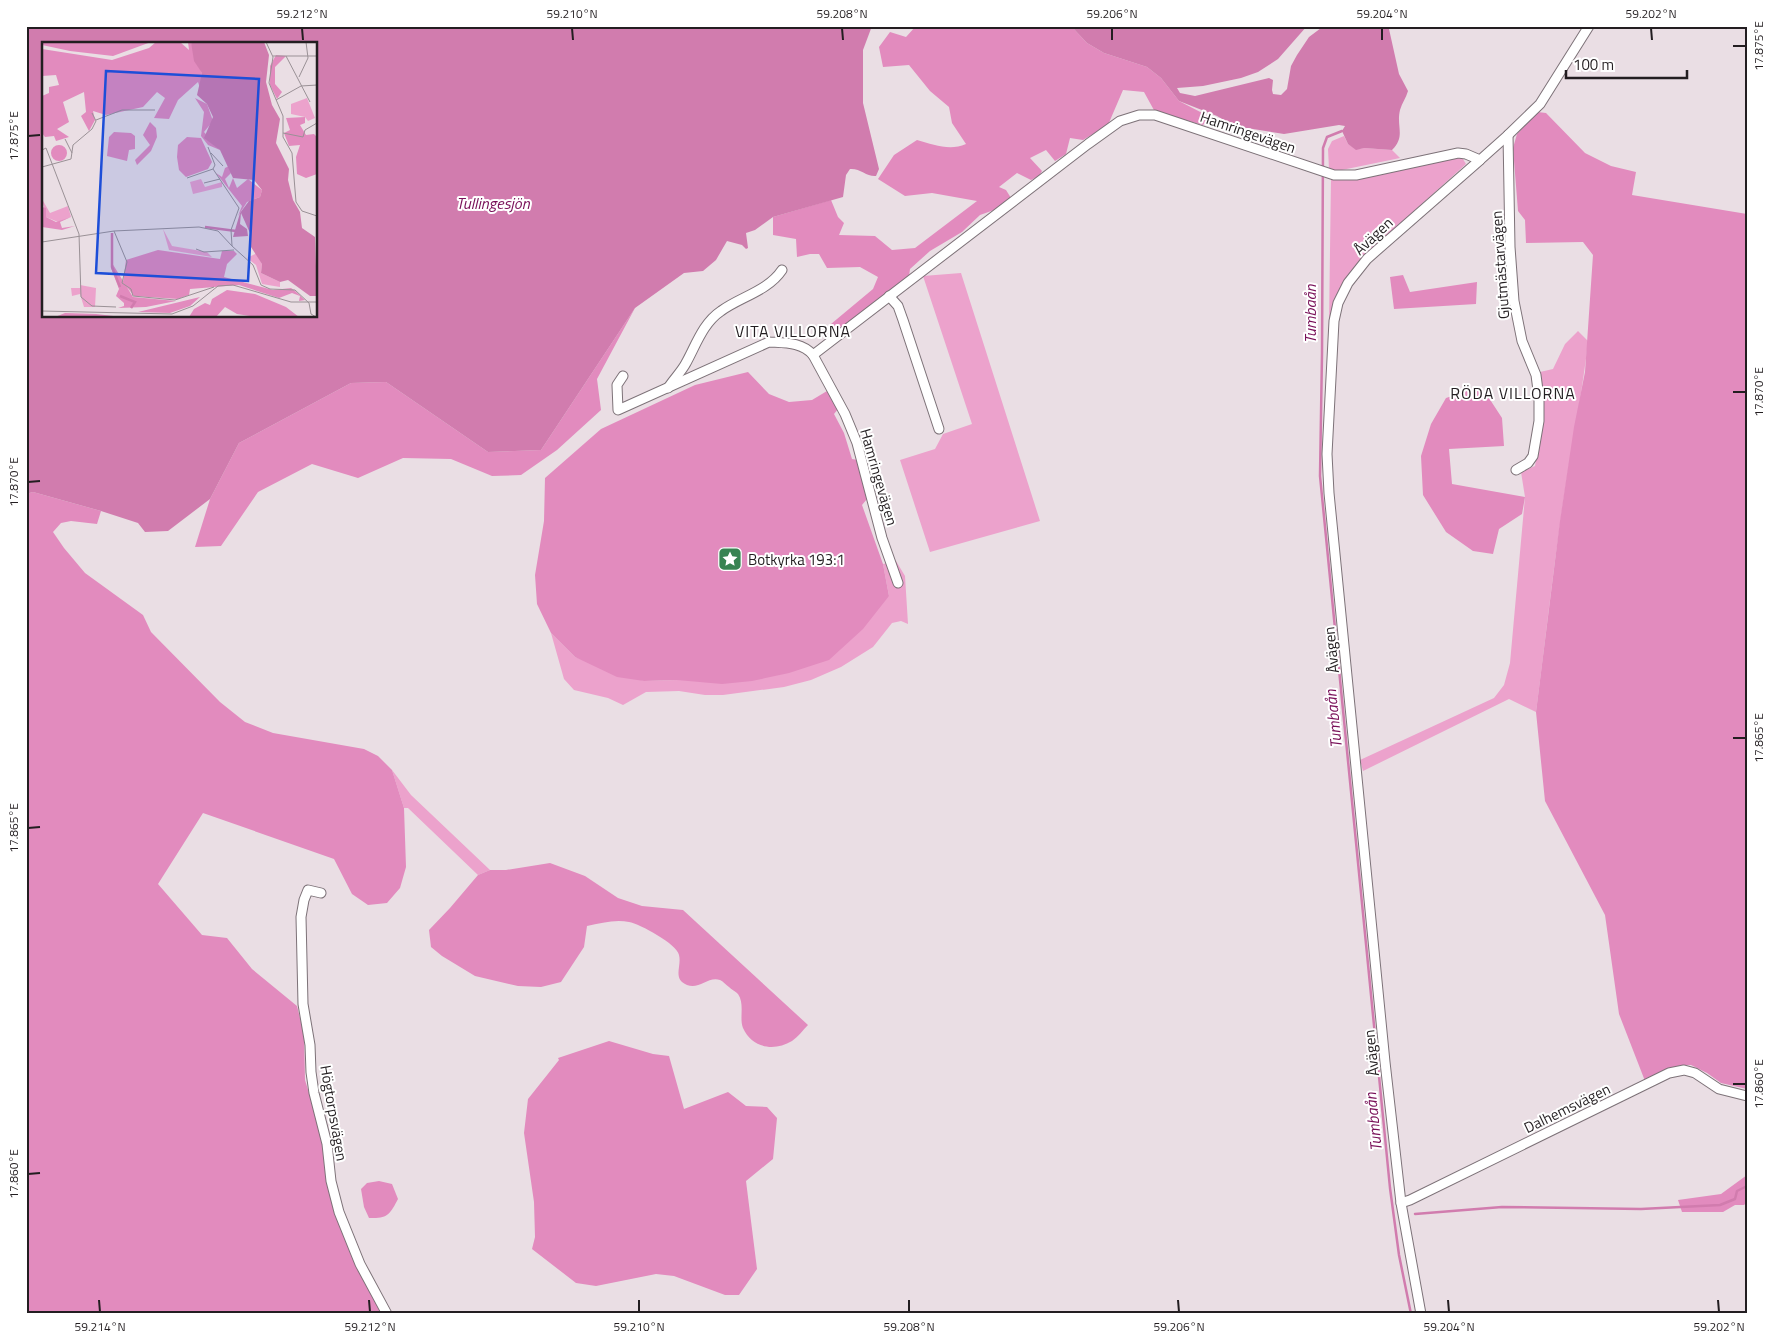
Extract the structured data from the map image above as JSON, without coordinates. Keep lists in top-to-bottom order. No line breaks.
{"streets":{"street":["Hamringevägen","Åvägen","Gjutmästarvägen","Dalhemsvägen","Högtorpsvägen"]},"crossings":[["Hamringevägen","Åvägen"],["Åvägen","Dalhemsvägen"]],"districts":["VITA VILLORNA","RÖDA VILLORNA"],"water":["Tullingesjön","Tumbaån"],"places":{"place":["Botkyrka 193:1"]},"scale_bar":"100 m","coordinates":["59.212°N","59.210°N","59.208°N","59.206°N","59.204°N","59.202°N","17.875°E","17.870°E","17.865°E","17.860°E","59.214°N"]}
